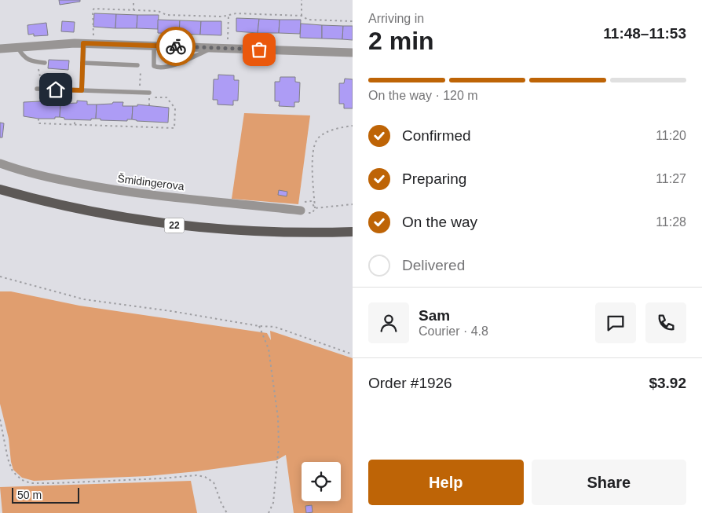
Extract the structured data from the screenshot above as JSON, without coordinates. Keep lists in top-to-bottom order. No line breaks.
{"streets":{"main road":["22"],"street":["Šmidingerova"]},"scale_bar":"50 m","page":{"heading":["2 min","Arriving in","11:48–11:53"],"panel":["Sam","Courier · 4.8","Order #1926","$3.92"],"bar":"On the way · 120 m","list":[["Confirmed","11:20"],["Preparing","11:27"],["On the way","11:28"],"Delivered"],"buttons":["Help","Share"],"scale":"50 m"}}
